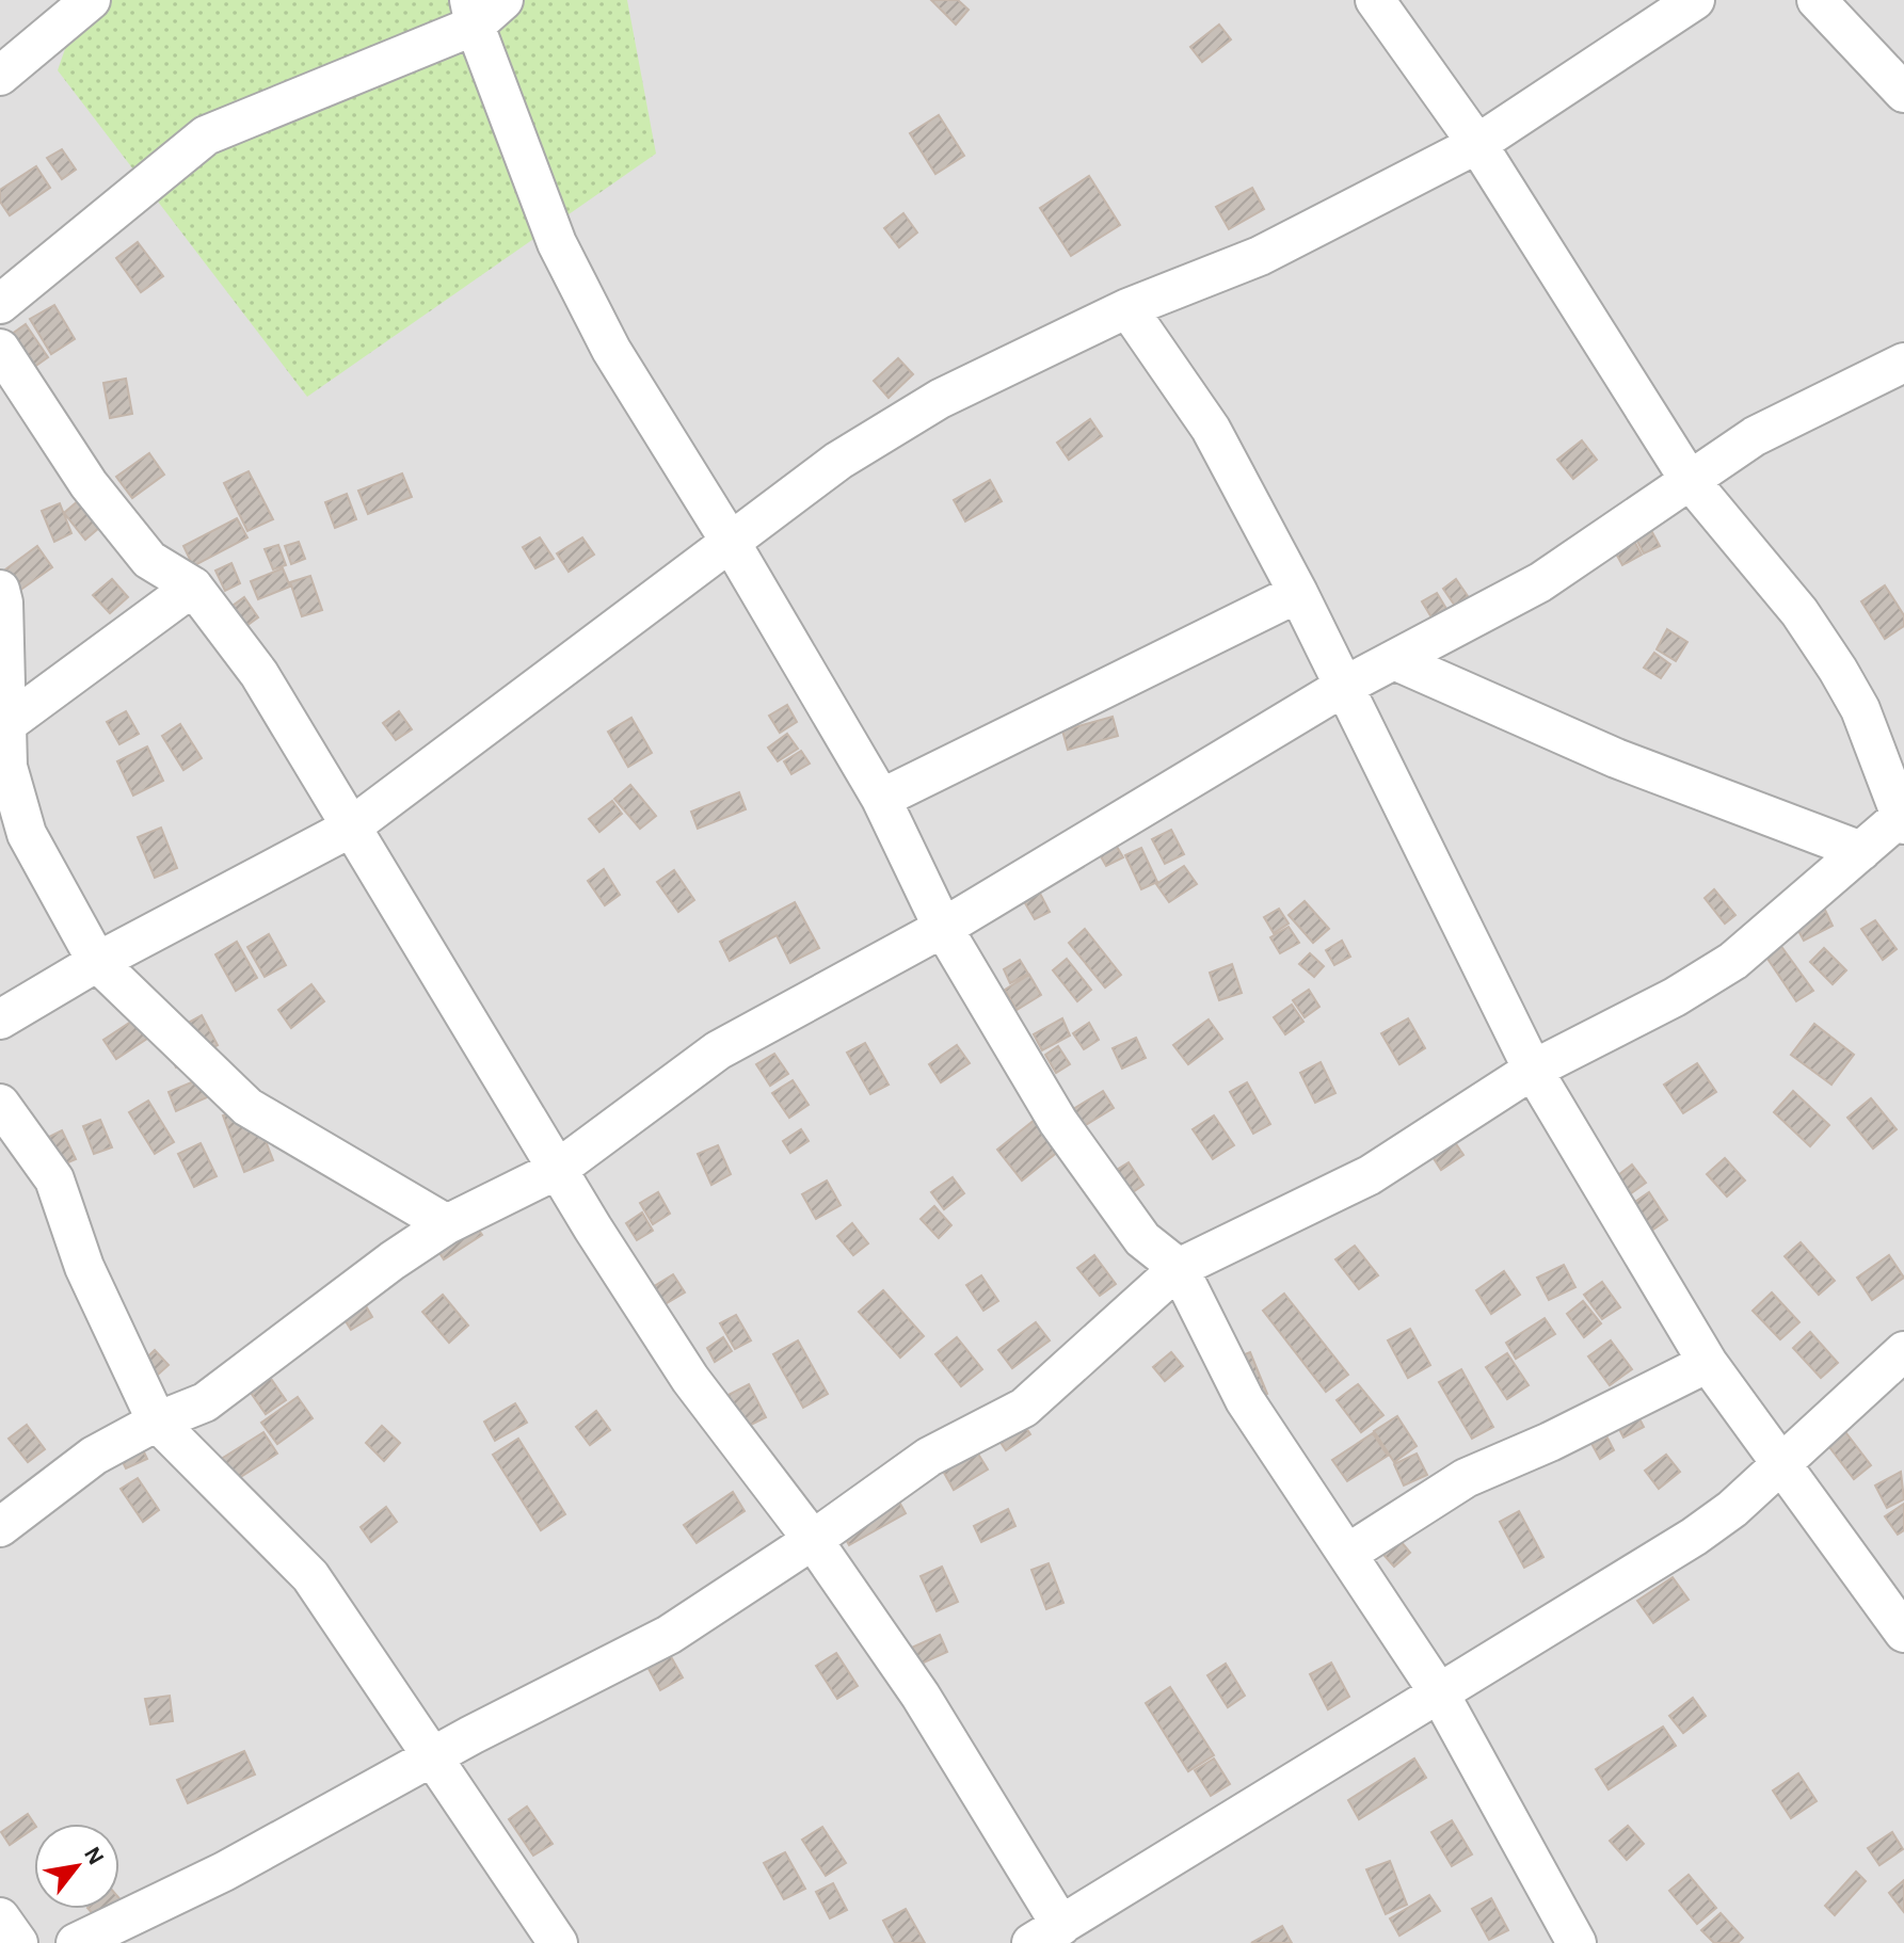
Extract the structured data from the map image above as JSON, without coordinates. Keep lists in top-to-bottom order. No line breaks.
{"north":"top right"}
